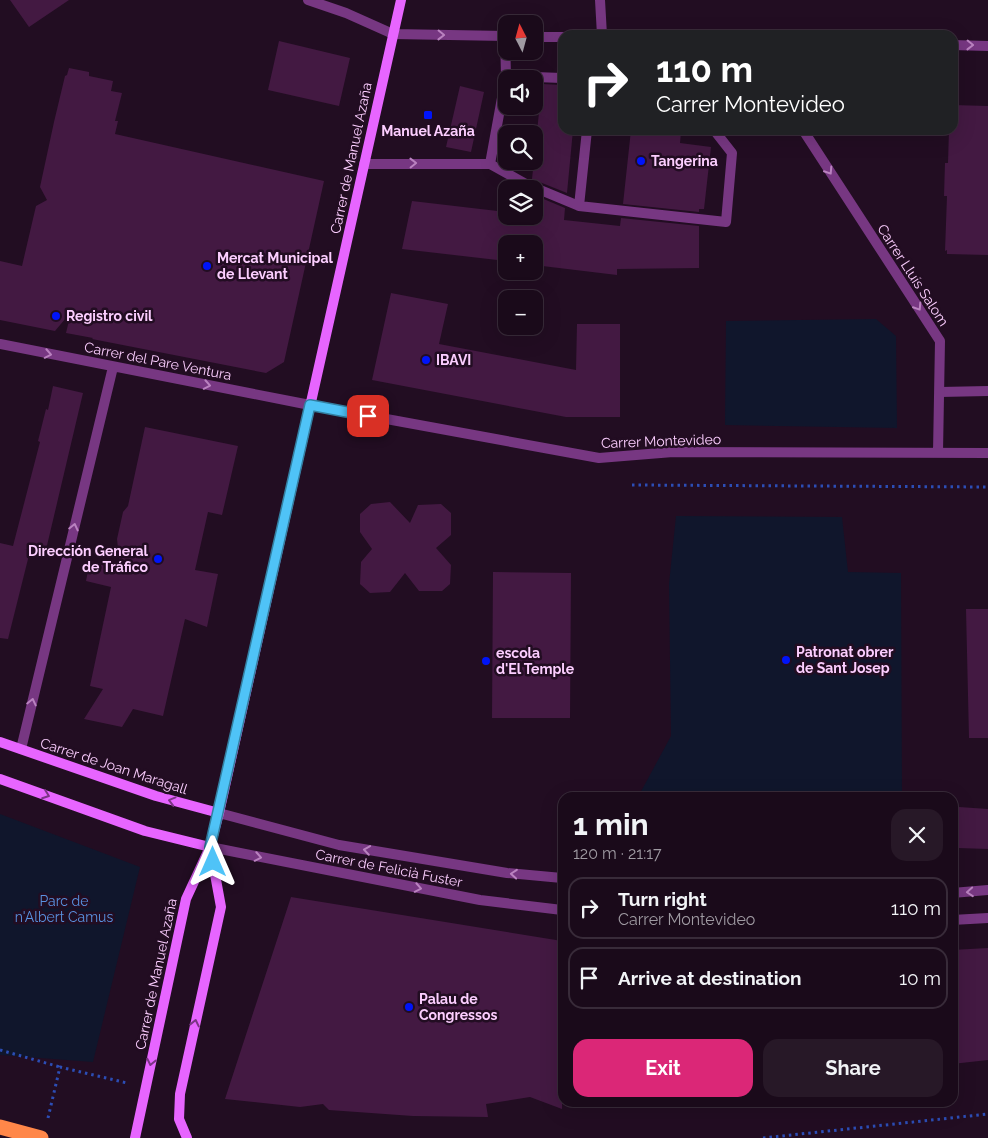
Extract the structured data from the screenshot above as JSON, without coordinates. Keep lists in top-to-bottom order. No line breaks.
{"streets":{"street":["Carrer de Manuel Azaña","Carrer Lluís Salom","Carrer del Pare Ventura","Carrer Montevideo","Carrer de Joan Maragall","Carrer de Felicià Fuster"]},"crossings":[["Carrer de Manuel Azaña","Carrer del Pare Ventura"],["Carrer de Manuel Azaña","Carrer Montevideo"],["Carrer de Manuel Azaña","Carrer de Joan Maragall"],["Carrer de Manuel Azaña","Carrer de Felicià Fuster"],["Carrer Lluís Salom","Carrer Montevideo"],["Carrer del Pare Ventura","Carrer Montevideo"],["Carrer de Joan Maragall","Carrer de Felicià Fuster"]],"one_way":["Carrer Lluís Salom","Carrer del Pare Ventura"],"parks":["Parc de n'Albert Camus"],"places":{"transit":["Manuel Azaña"],"other":["Tangerina","Mercat Municipal de Llevant","Registro civil","IBAVI","Dirección General de Tráfico","Patronat obrer de Sant Josep","escola d'El Temple","Palau de Congressos"]},"north":"top","page":{"map_buttons":["+","−"],"turn":["110 m","Carrer Montevideo"],"heading":["1 min","120 m · 21:17"],"list":[{"name":"Turn right","note":"Carrer Montevideo","value":"110 m"},{"name":"Arrive at destination","value":"10 m"}],"buttons":["Exit","Share"]}}
